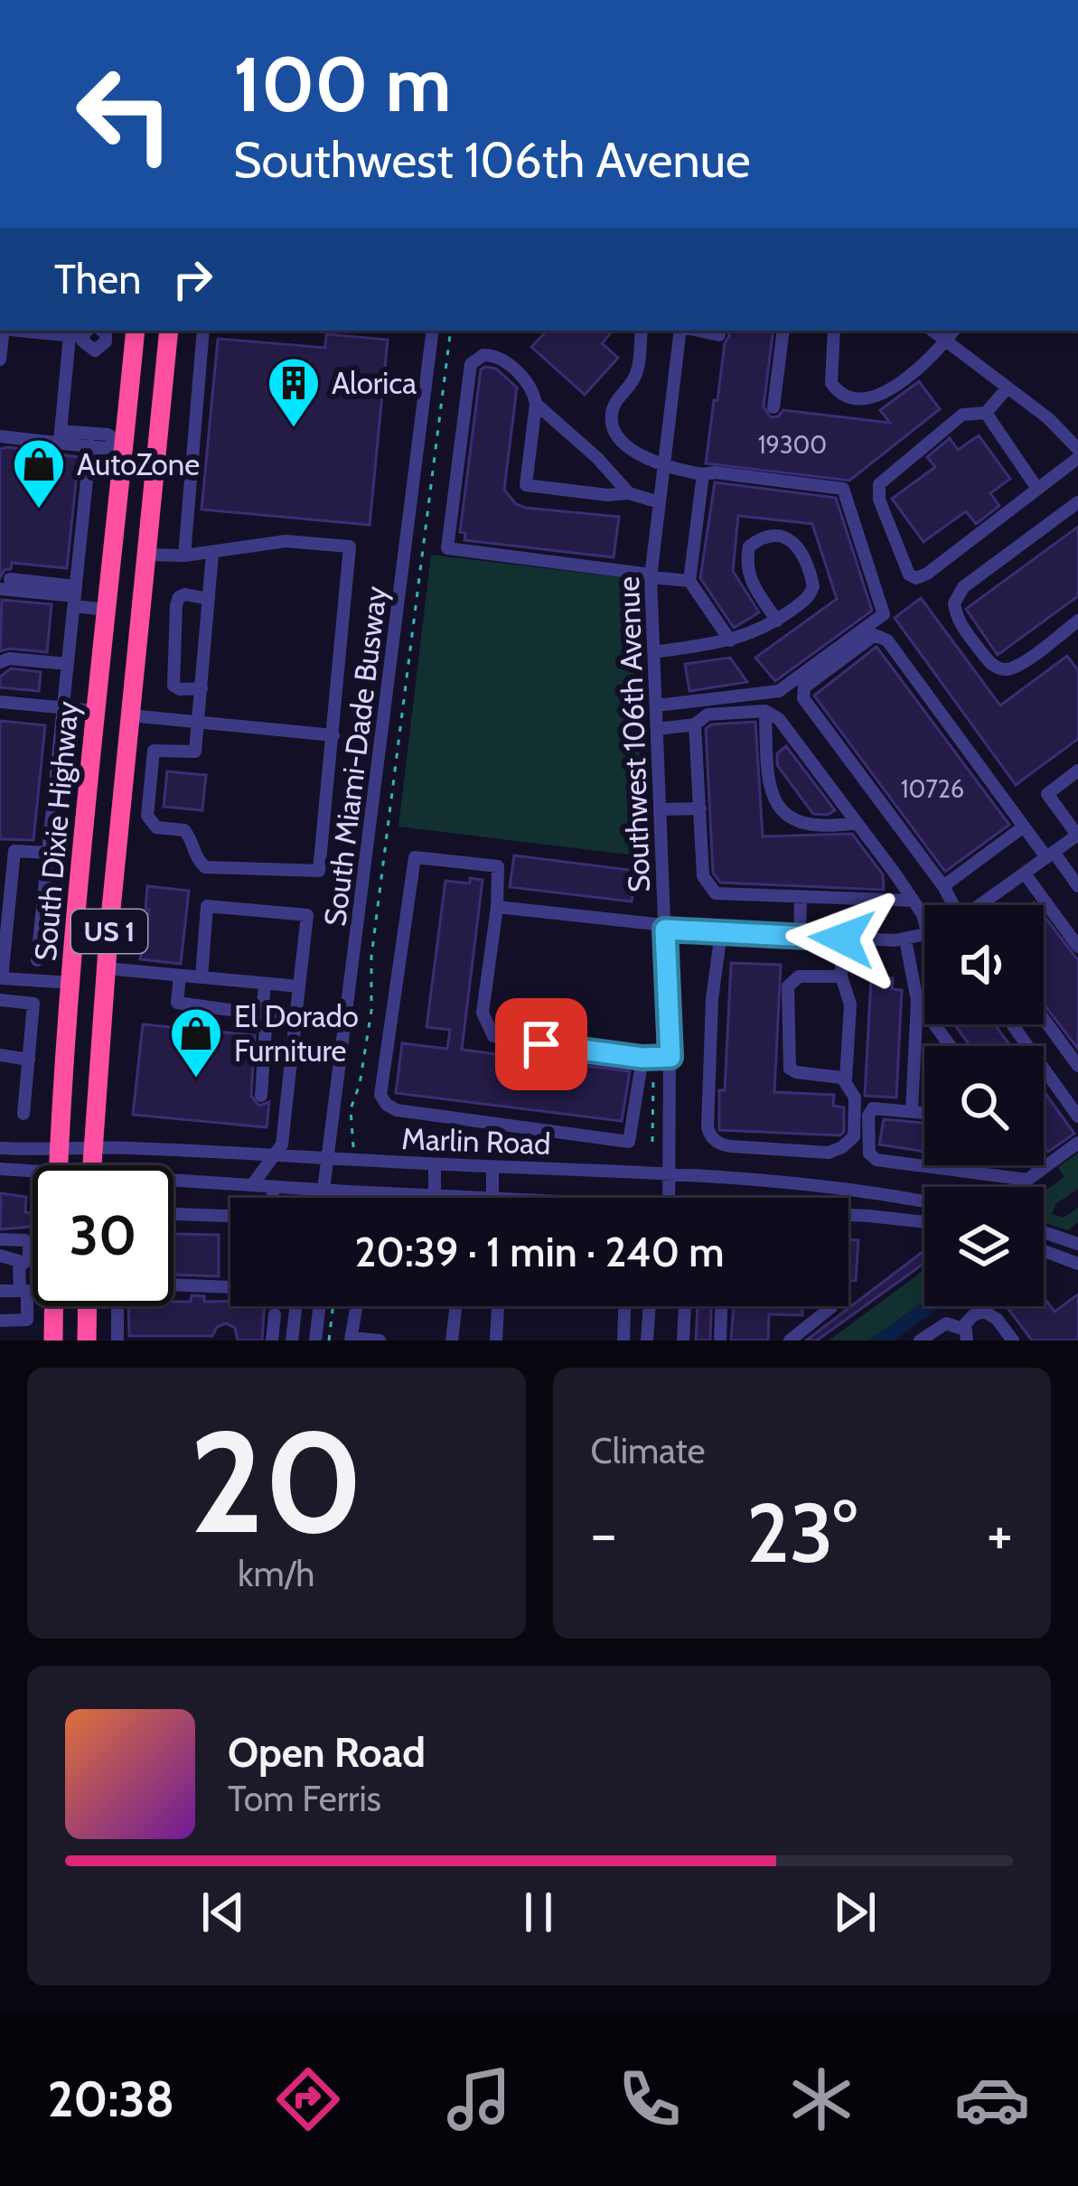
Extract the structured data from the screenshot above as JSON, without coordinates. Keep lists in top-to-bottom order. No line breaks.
{"streets":{"highway":["South Dixie Highway","US 1"],"street":["Southwest 106th Avenue","South Miami-Dade Busway","Marlin Road"]},"crossings":[["Southwest 106th Avenue","Marlin Road"],["South Miami-Dade Busway","Marlin Road"],["South Dixie Highway","Marlin Road"]],"places":{"building":["Alorica"],"shop":["AutoZone","El Dorado Furniture"]},"house_numbers":["19300","10726"],"page":{"turn":["100 m","Southwest 106th Avenue"],"then":"Then","limit":"30","trip":"20:39 · 1 min · 240 m","tile":[["20","km/h"],"Climate"],"heat":["−","23°","+"],"song":["Open Road","Tom Ferris"],"tabs":"20:38"}}
